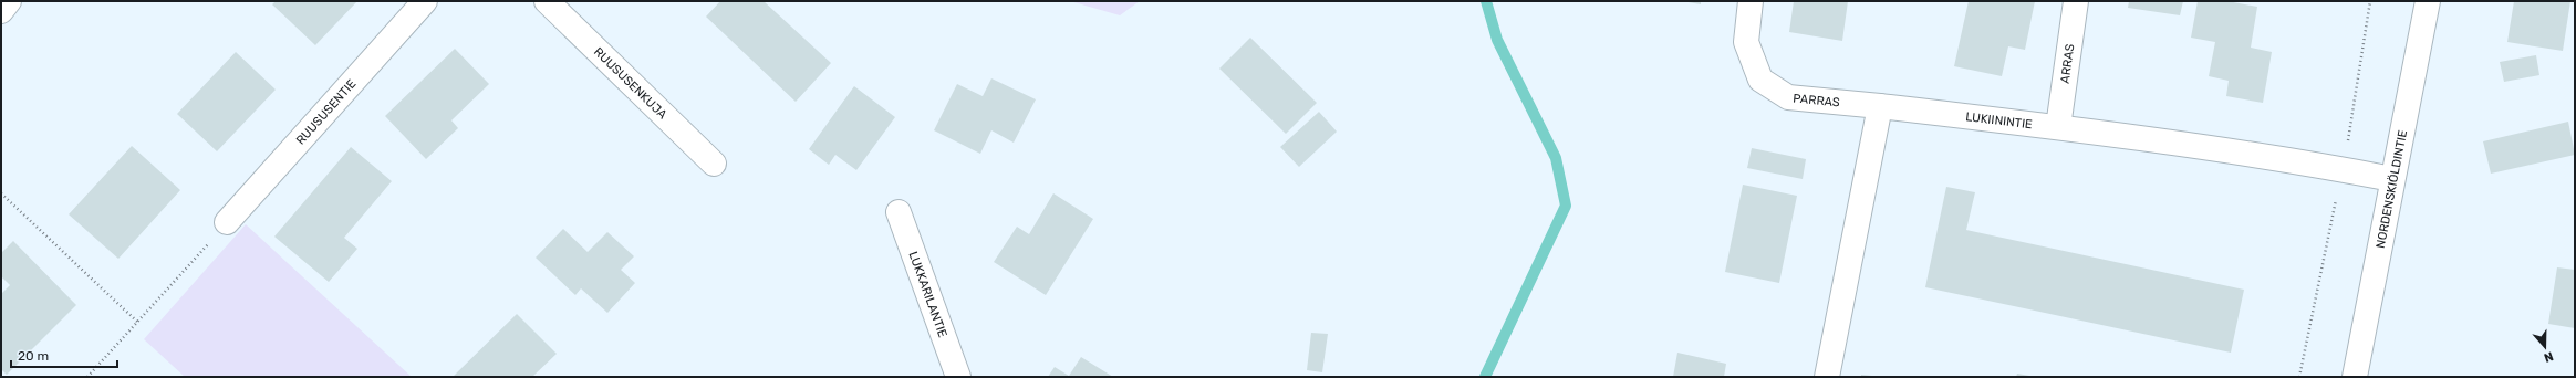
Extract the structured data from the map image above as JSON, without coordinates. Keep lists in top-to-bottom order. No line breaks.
{"streets":{"street":["ARRAS","RUUSUSENKUJA","PARRAS","RUUSUSENTIE","LUKIININTIE","NORDENSKIÖLDINTIE","LUKKARILANTIE"]},"crossings":[["ARRAS","LUKIININTIE"],["PARRAS","LUKIININTIE"],["LUKIININTIE","NORDENSKIÖLDINTIE"]],"scale_bar":"20 m","north":"bottom"}
